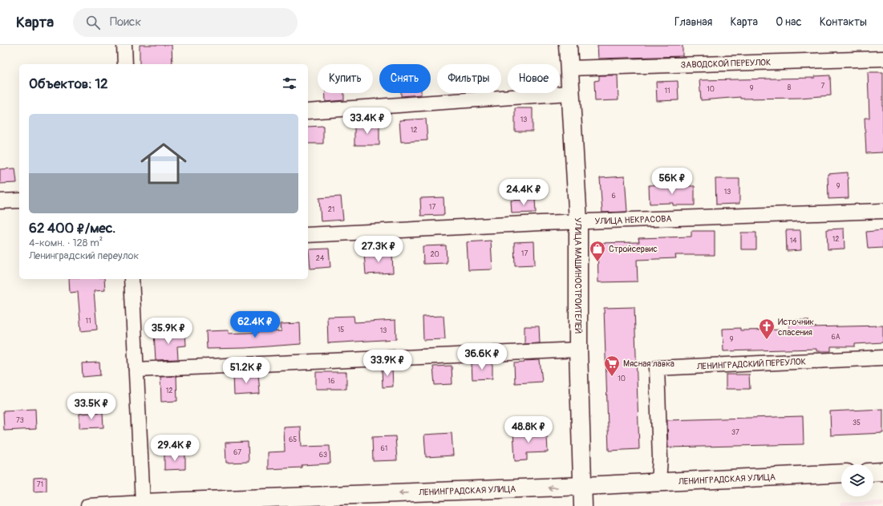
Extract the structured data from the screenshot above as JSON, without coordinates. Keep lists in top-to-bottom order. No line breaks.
{"streets":{"street":["ЗАВОДСКОЙ ПЕРЕУЛОК","УЛИЦА НЕКРАСОВА","УЛИЦА МАШИНОСТРОИТЕЛЕЙ","ЛЕНИНГРАДСКИЙ ПЕРЕУЛОК","ЛЕНИНГРАДСКАЯ УЛИЦА"]},"crossings":[["ЗАВОДСКОЙ ПЕРЕУЛОК","УЛИЦА МАШИНОСТРОИТЕЛЕЙ"],["УЛИЦА НЕКРАСОВА","УЛИЦА МАШИНОСТРОИТЕЛЕЙ"],["УЛИЦА МАШИНОСТРОИТЕЛЕЙ","ЛЕНИНГРАДСКАЯ УЛИЦА"],["ЛЕНИНГРАДСКИЙ ПЕРЕУЛОК","ЛЕНИНГРАДСКАЯ УЛИЦА"]],"places":{"shop":["Стройсервис"],"church":["Источник спасения"],"supermarket":["Мясная лавка"]},"house_numbers":["7","8","9","10","11","13","12","9","13","6","17","21","12","14","17","20","24","11","15","13","6А","9","10","16","12","73","35","37","65","61","67","63","71"],"page":{"header":"Карта","search":"Поиск","nav":["Главная","Карта","О нас","Контакты"],"chip":["Купить","Снять","Фильтры","Новое"],"heading":"Объектов: 12","list":[{"name":"62 400 ₽/мес.","note":"4-комн. · 128 m² · Ленинградский переулок"}],"price":["33.4K ₽","56K ₽","24.4K ₽","27.3K ₽","62.4K ₽","35.9K ₽","36.6K ₽","33.9K ₽","51.2K ₽","33.5K ₽","48.8K ₽","29.4K ₽"]}}
